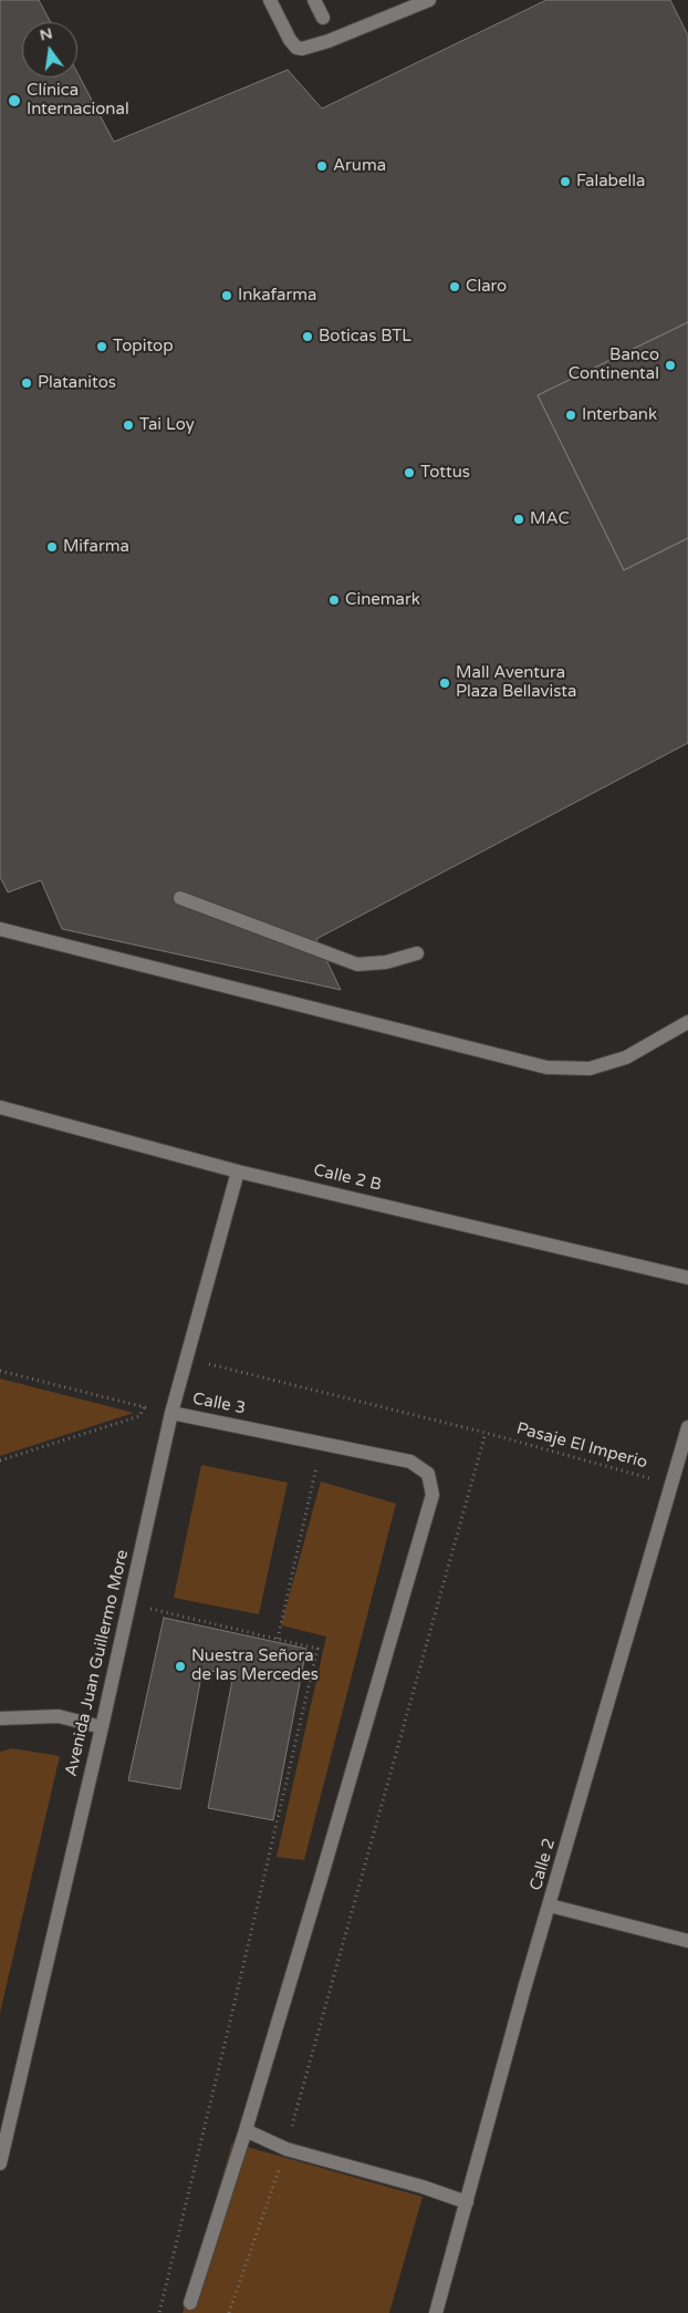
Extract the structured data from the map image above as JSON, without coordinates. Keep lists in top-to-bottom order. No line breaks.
{"streets":{"street":["Calle 2 B","Calle 3","Avenida Juan Guillermo More","Calle 2"],"path":["Pasaje El Imperio"]},"crossings":[["Calle 2 B","Avenida Juan Guillermo More"],["Calle 3","Avenida Juan Guillermo More"],["Pasaje El Imperio","Avenida Juan Guillermo More"],["Pasaje El Imperio","Calle 2"]],"places":["Clínica Internacional","Aruma","Falabella","Claro","Inkafarma","Boticas BTL","Topitop","Banco Continental","Platanitos","Interbank","Tai Loy","Tottus","MAC","Mifarma","Cinemark","Mall Aventura Plaza Bellavista","Nuestra Señora de las Mercedes"],"north":"top"}
